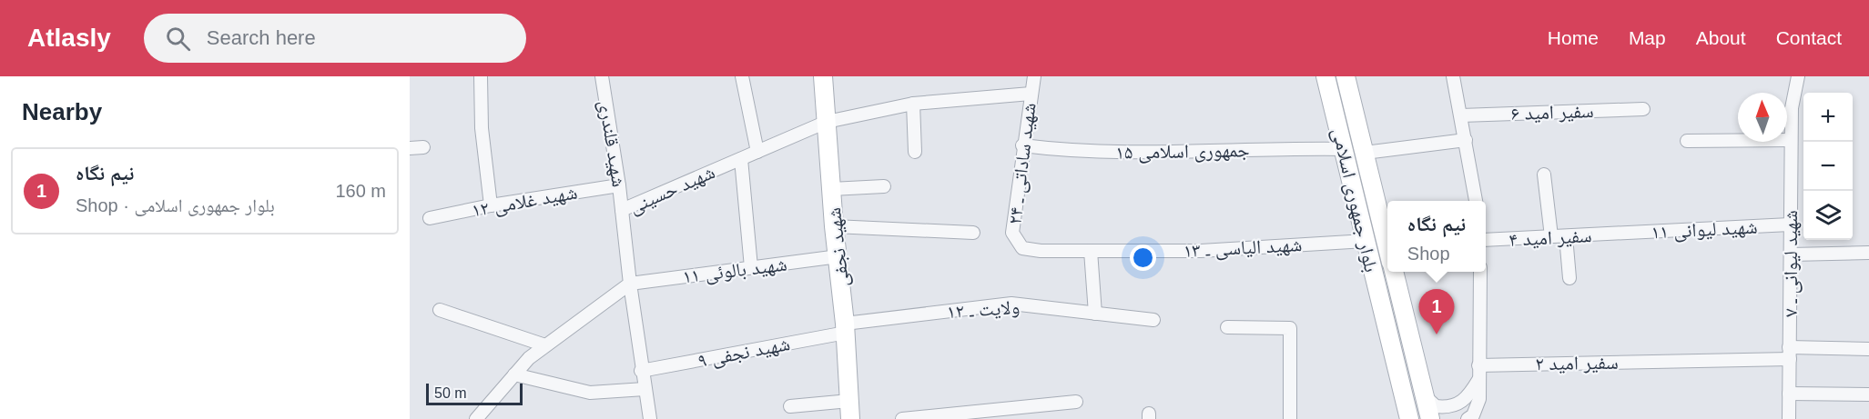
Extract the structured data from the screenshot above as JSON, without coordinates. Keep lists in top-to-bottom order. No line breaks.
{"streets":{"main road":["بلوار جمهوری اسلامی","شهید نجفی"],"street":["سفیر امید ۶","شهید قلندری","جمهوری اسلامی ۱۵","شهید ساداتی ـ ۲۴","شهید حسینی","شهید غلامی ۱۲","شهید لیوانی ۱۱","سفیر امید ۴","شهید الیاسی ـ ۱۳","شهید لیوانی ـ ۷","شهید بالوئی ۱۱","ولایت ـ ۱۲","شهید نجفی ۹","سفیر امید ۲"]},"crossings":[["شهید قلندری","شهید حسینی"],["شهید قلندری","شهید غلامی ۱۲"],["جمهوری اسلامی ۱۵","شهید ساداتی ـ ۲۴"],["جمهوری اسلامی ۱۵","بلوار جمهوری اسلامی"],["شهید ساداتی ـ ۲۴","شهید حسینی"],["شهید ساداتی ـ ۲۴","شهید الیاسی ـ ۱۳"],["شهید حسینی","شهید نجفی"],["شهید حسینی","شهید بالوئی ۱۱"],["شهید حسینی","شهید نجفی ۹"],["بلوار جمهوری اسلامی","شهید الیاسی ـ ۱۳"],["شهید لیوانی ۱۱","سفیر امید ۴"],["شهید لیوانی ۱۱","شهید لیوانی ـ ۷"],["شهید نجفی","شهید بالوئی ۱۱"],["شهید نجفی","ولایت ـ ۱۲"],["شهید نجفی","شهید نجفی ۹"],["شهید لیوانی ـ ۷","سفیر امید ۲"],["ولایت ـ ۱۲","شهید نجفی ۹"]],"scale_bar":"50 m","north":"top","page":{"header":"Atlasly","search":"Search here","nav":["Home","Map","About","Contact"],"heading":"Nearby","map_buttons":["+","−"],"list":[{"mark":"1","name":"نیم نگاه","note":"Shop · بلوار جمهوری اسلامی","value":"160 m"}],"popup":["نیم نگاه","Shop"],"pins":"1","scale":"50 m"}}
